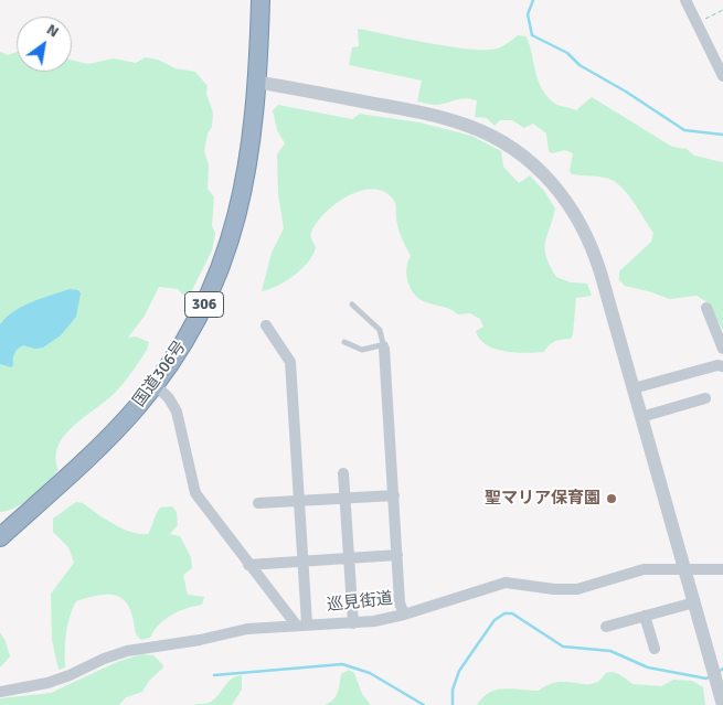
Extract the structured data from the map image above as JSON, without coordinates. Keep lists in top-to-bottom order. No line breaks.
{"streets":{"highway":["306","国道306号"],"street":["巡見街道"]},"places":["聖マリア保育園"],"north":"top right"}
